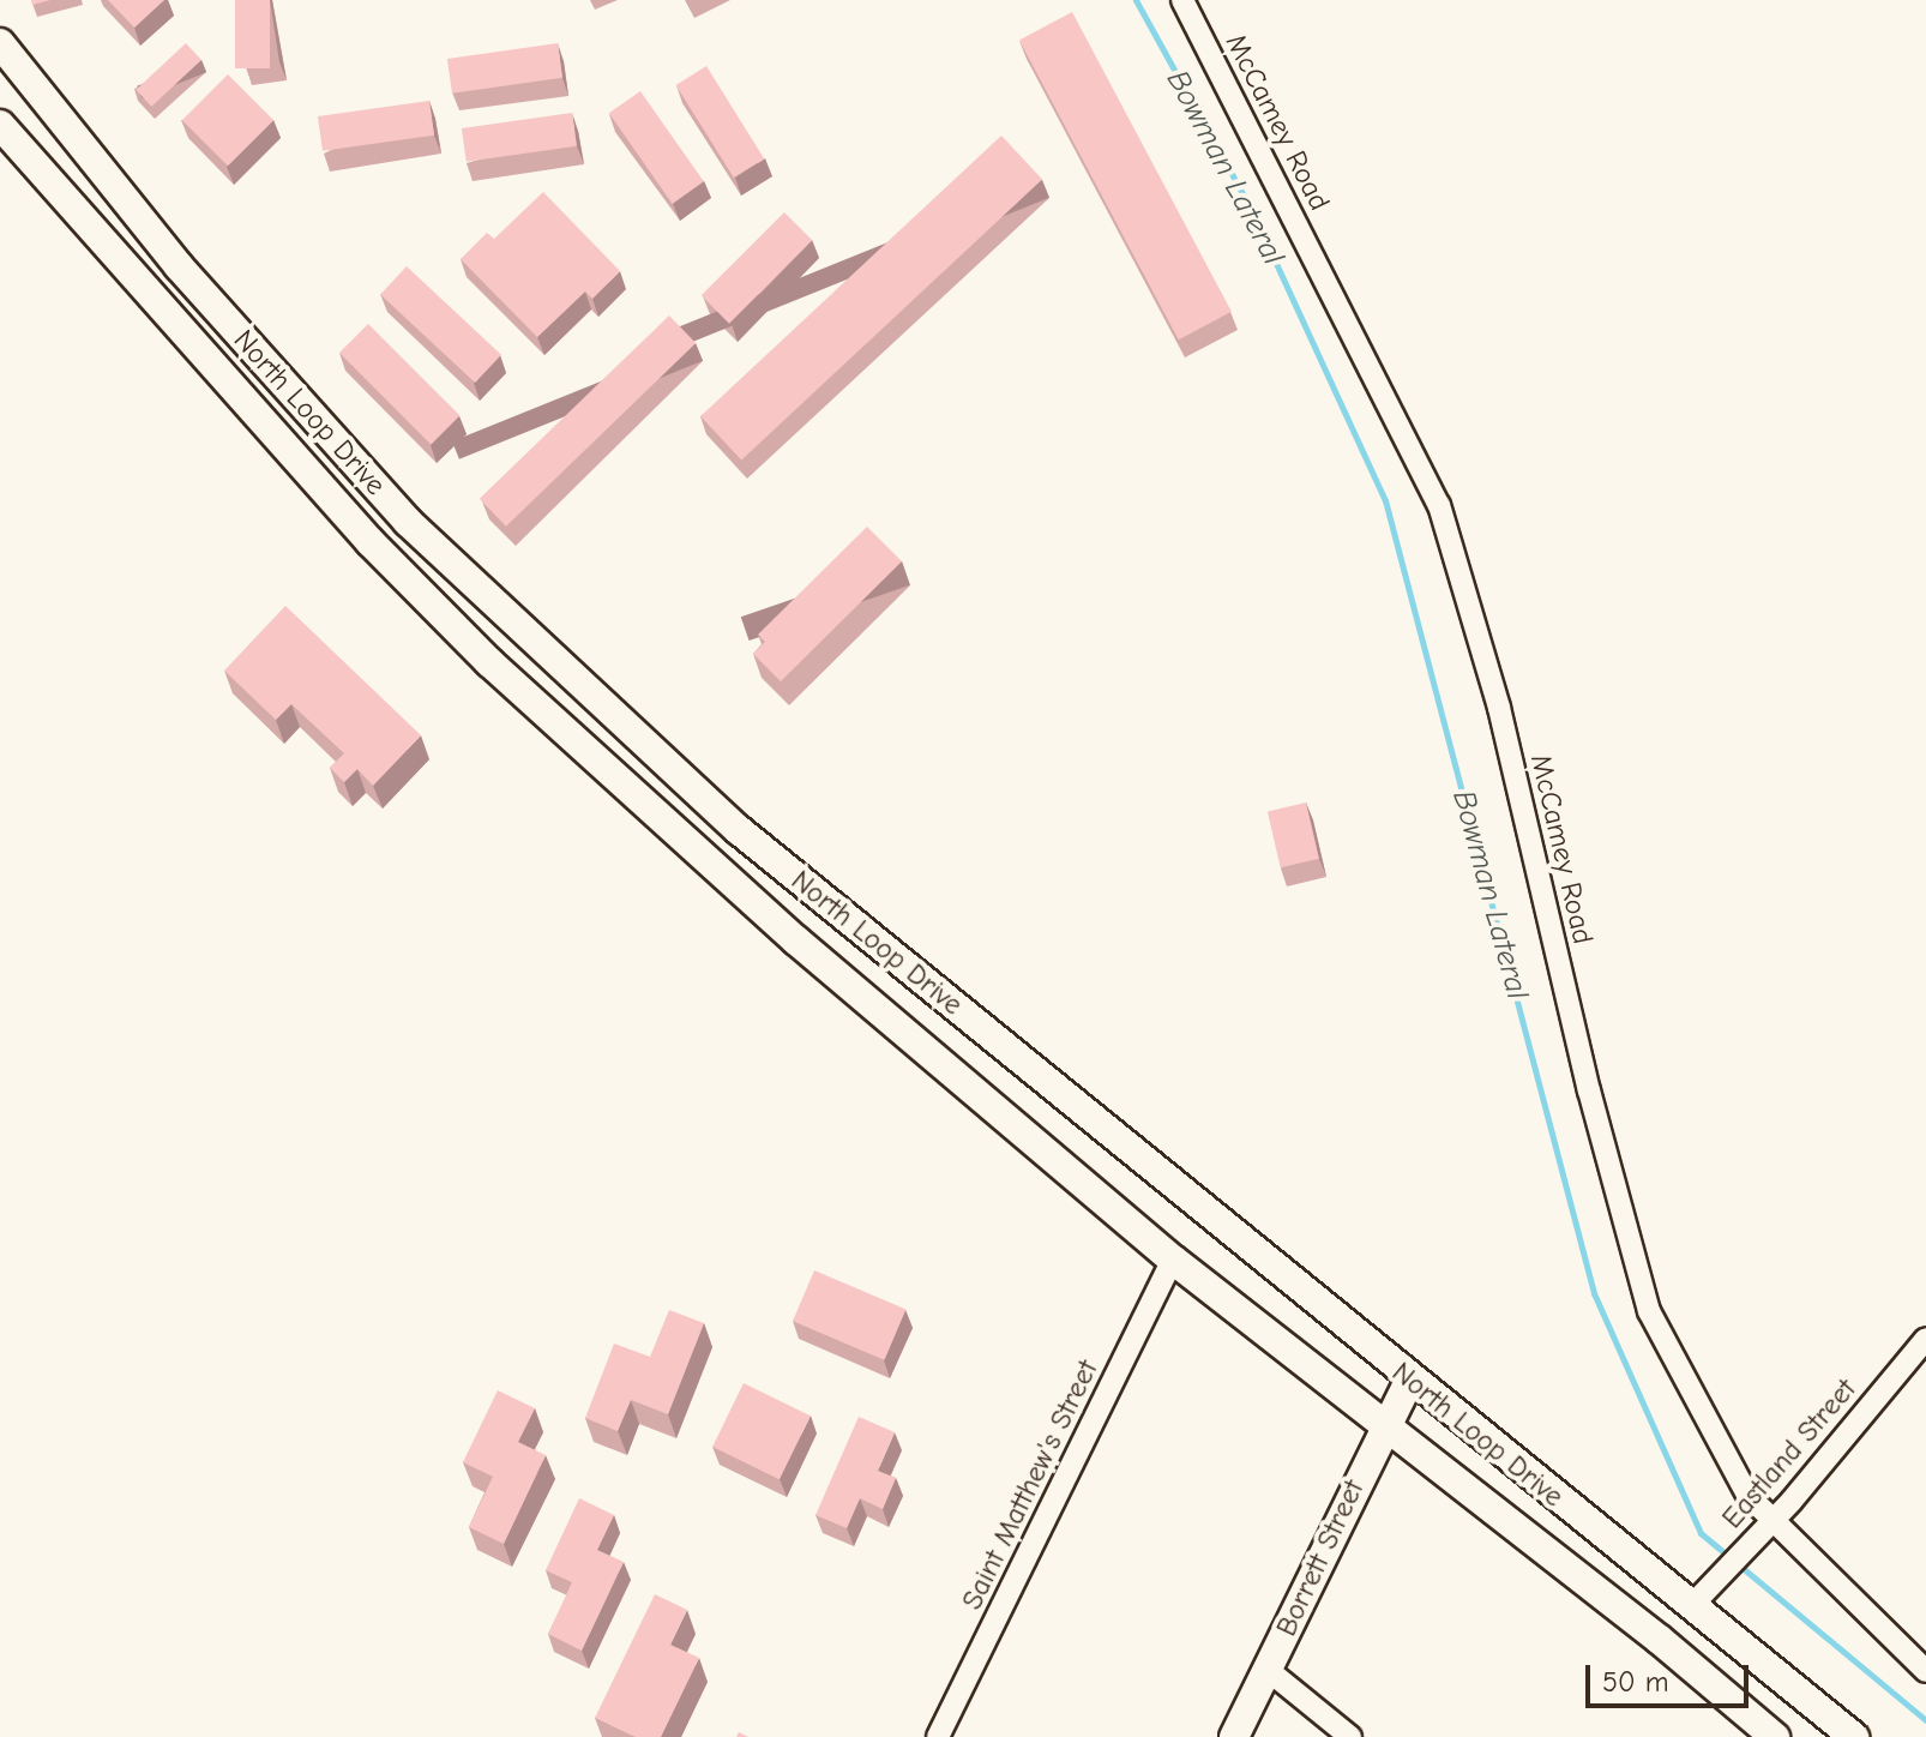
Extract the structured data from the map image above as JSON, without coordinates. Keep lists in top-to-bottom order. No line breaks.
{"streets":{"main road":["North Loop Drive","Borrett Street"],"street":["McCamey Road","Eastland Street","Saint Matthew's Street"]},"crossings":[["McCamey Road","Eastland Street"],["North Loop Drive","Eastland Street"],["North Loop Drive","Saint Matthew's Street"],["North Loop Drive","Borrett Street"]],"water":["Bowman Lateral"],"scale_bar":"50 m"}
